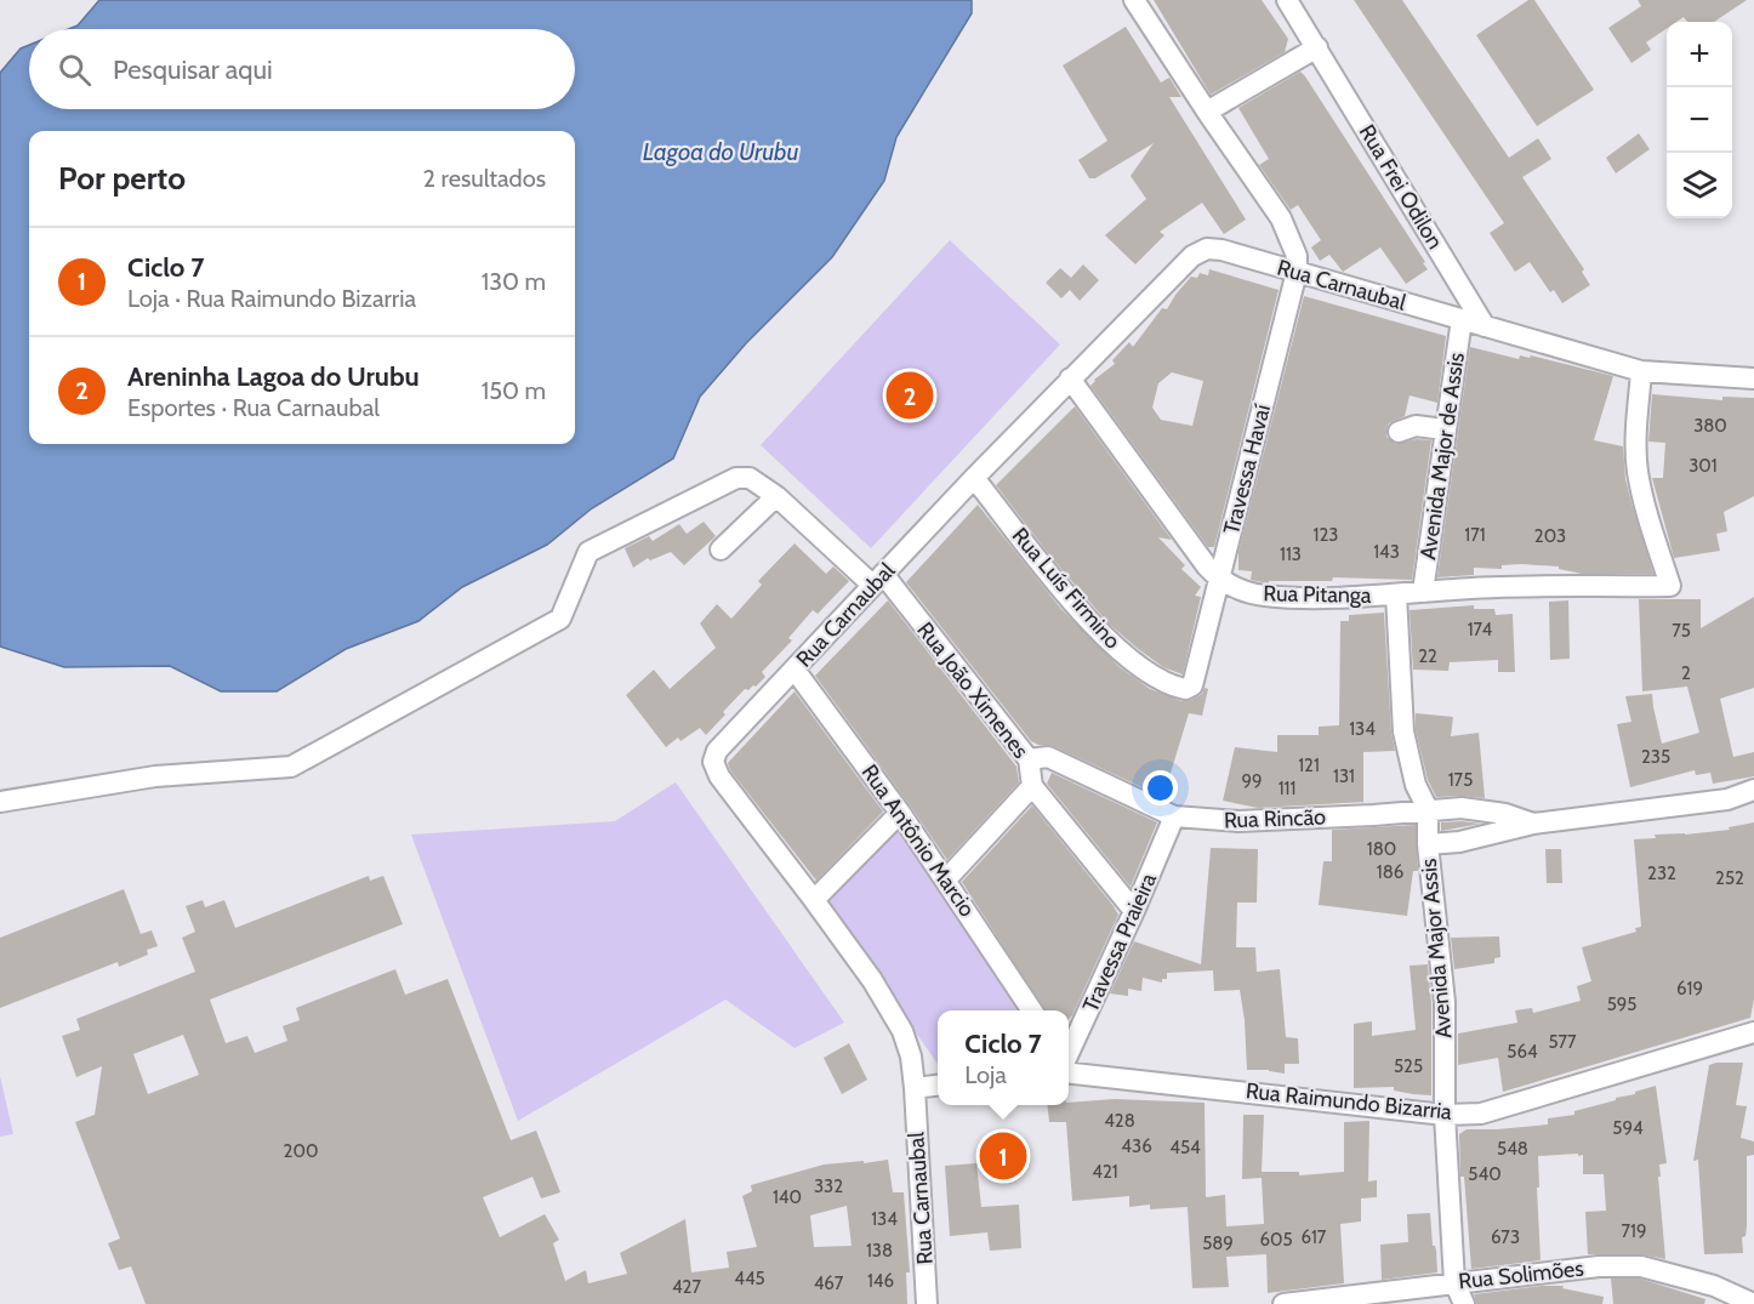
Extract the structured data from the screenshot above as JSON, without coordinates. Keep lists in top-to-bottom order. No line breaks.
{"streets":{"street":["Rua Frei Odilon","Rua Carnaubal","Avenida Major de Assis","Travessa Havaí","Rua Luís Firmino","Rua Pitanga","Rua João Ximenes","Rua Rincão","Rua Antônio Marcio","Travessa Praieira","Avenida Major Assis","Rua Raimundo Bizarria","Rua Solimões"]},"crossings":[["Rua Frei Odilon","Rua Carnaubal"],["Rua Carnaubal","Avenida Major de Assis"],["Rua Carnaubal","Travessa Havaí"],["Rua Carnaubal","Rua Luís Firmino"],["Rua Carnaubal","Rua Pitanga"],["Rua Carnaubal","Rua João Ximenes"],["Rua Carnaubal","Rua Antônio Marcio"],["Avenida Major de Assis","Rua Pitanga"],["Travessa Havaí","Rua Luís Firmino"],["Travessa Havaí","Rua Pitanga"],["Rua Pitanga","Avenida Major Assis"],["Rua João Ximenes","Rua Rincão"],["Rua João Ximenes","Travessa Praieira"],["Rua Rincão","Travessa Praieira"],["Rua Rincão","Avenida Major Assis"],["Avenida Major Assis","Rua Raimundo Bizarria"],["Avenida Major Assis","Rua Solimões"]],"water":["Lagoa do Urubu"],"house_numbers":["380","301","123","171","203","143","113","174","75","22","2","134","235","121","131","175","99","111","180","186","232","252","619","595","577","564","525","428","594","436","454","548","200","421","540","332","140","134","719","617","673","605","589","138","445","146","467","427"],"page":{"map_buttons":["+","−"],"search":"Pesquisar aqui","heading":["Por perto","2 resultados"],"list":[{"mark":"1","name":"Ciclo 7","note":"Loja · Rua Raimundo Bizarria","value":"130 m"},{"mark":"2","name":"Areninha Lagoa do Urubu","note":"Esportes · Rua Carnaubal","value":"150 m"}],"pins":["2","1"],"popup":["Ciclo 7","Loja"]}}
